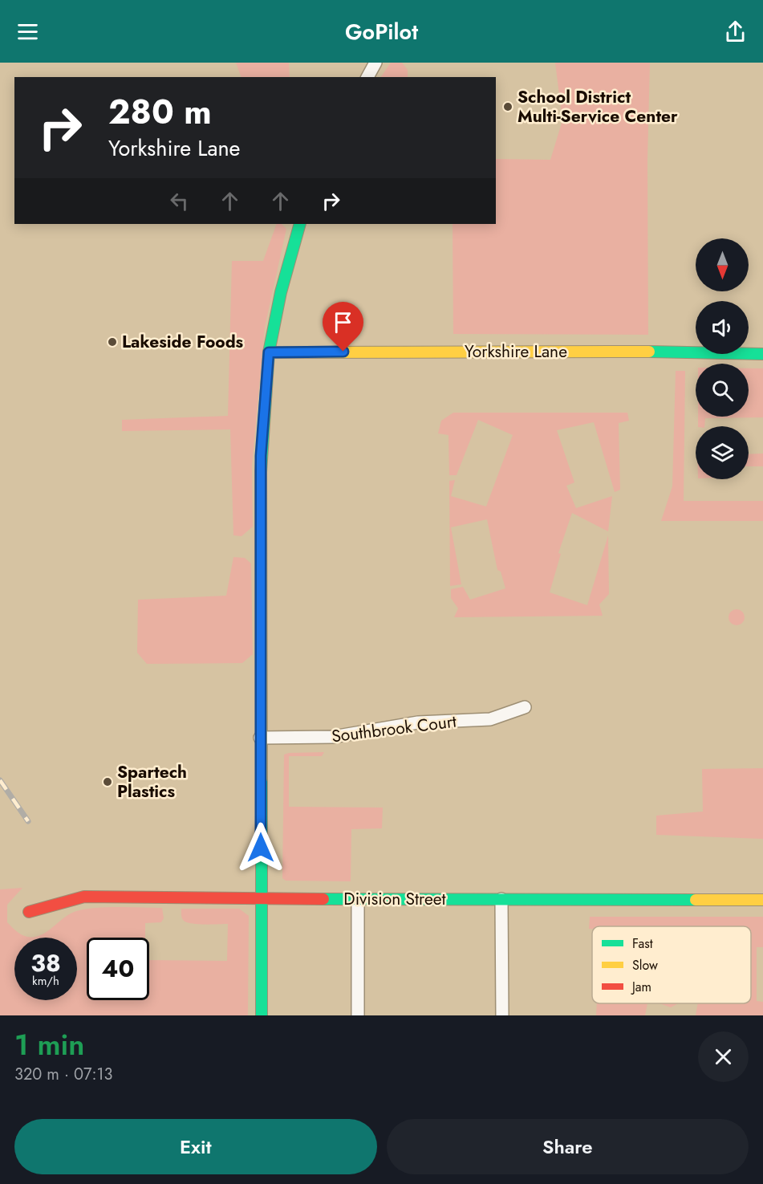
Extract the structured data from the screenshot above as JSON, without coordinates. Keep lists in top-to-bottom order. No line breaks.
{"streets":{"street":["Yorkshire Lane","Southbrook Court","Division Street"]},"places":["School District Multi-Service Center","Lakeside Foods","Spartech Plastics"],"legend":["Fast","Slow","Jam"],"north":"bottom","page":{"header":"GoPilot","turn":["280 m","Yorkshire Lane"],"speed":"38 km/h","limit":"40","heading":["1 min","320 m · 07:13"],"buttons":["Exit","Share"]}}
